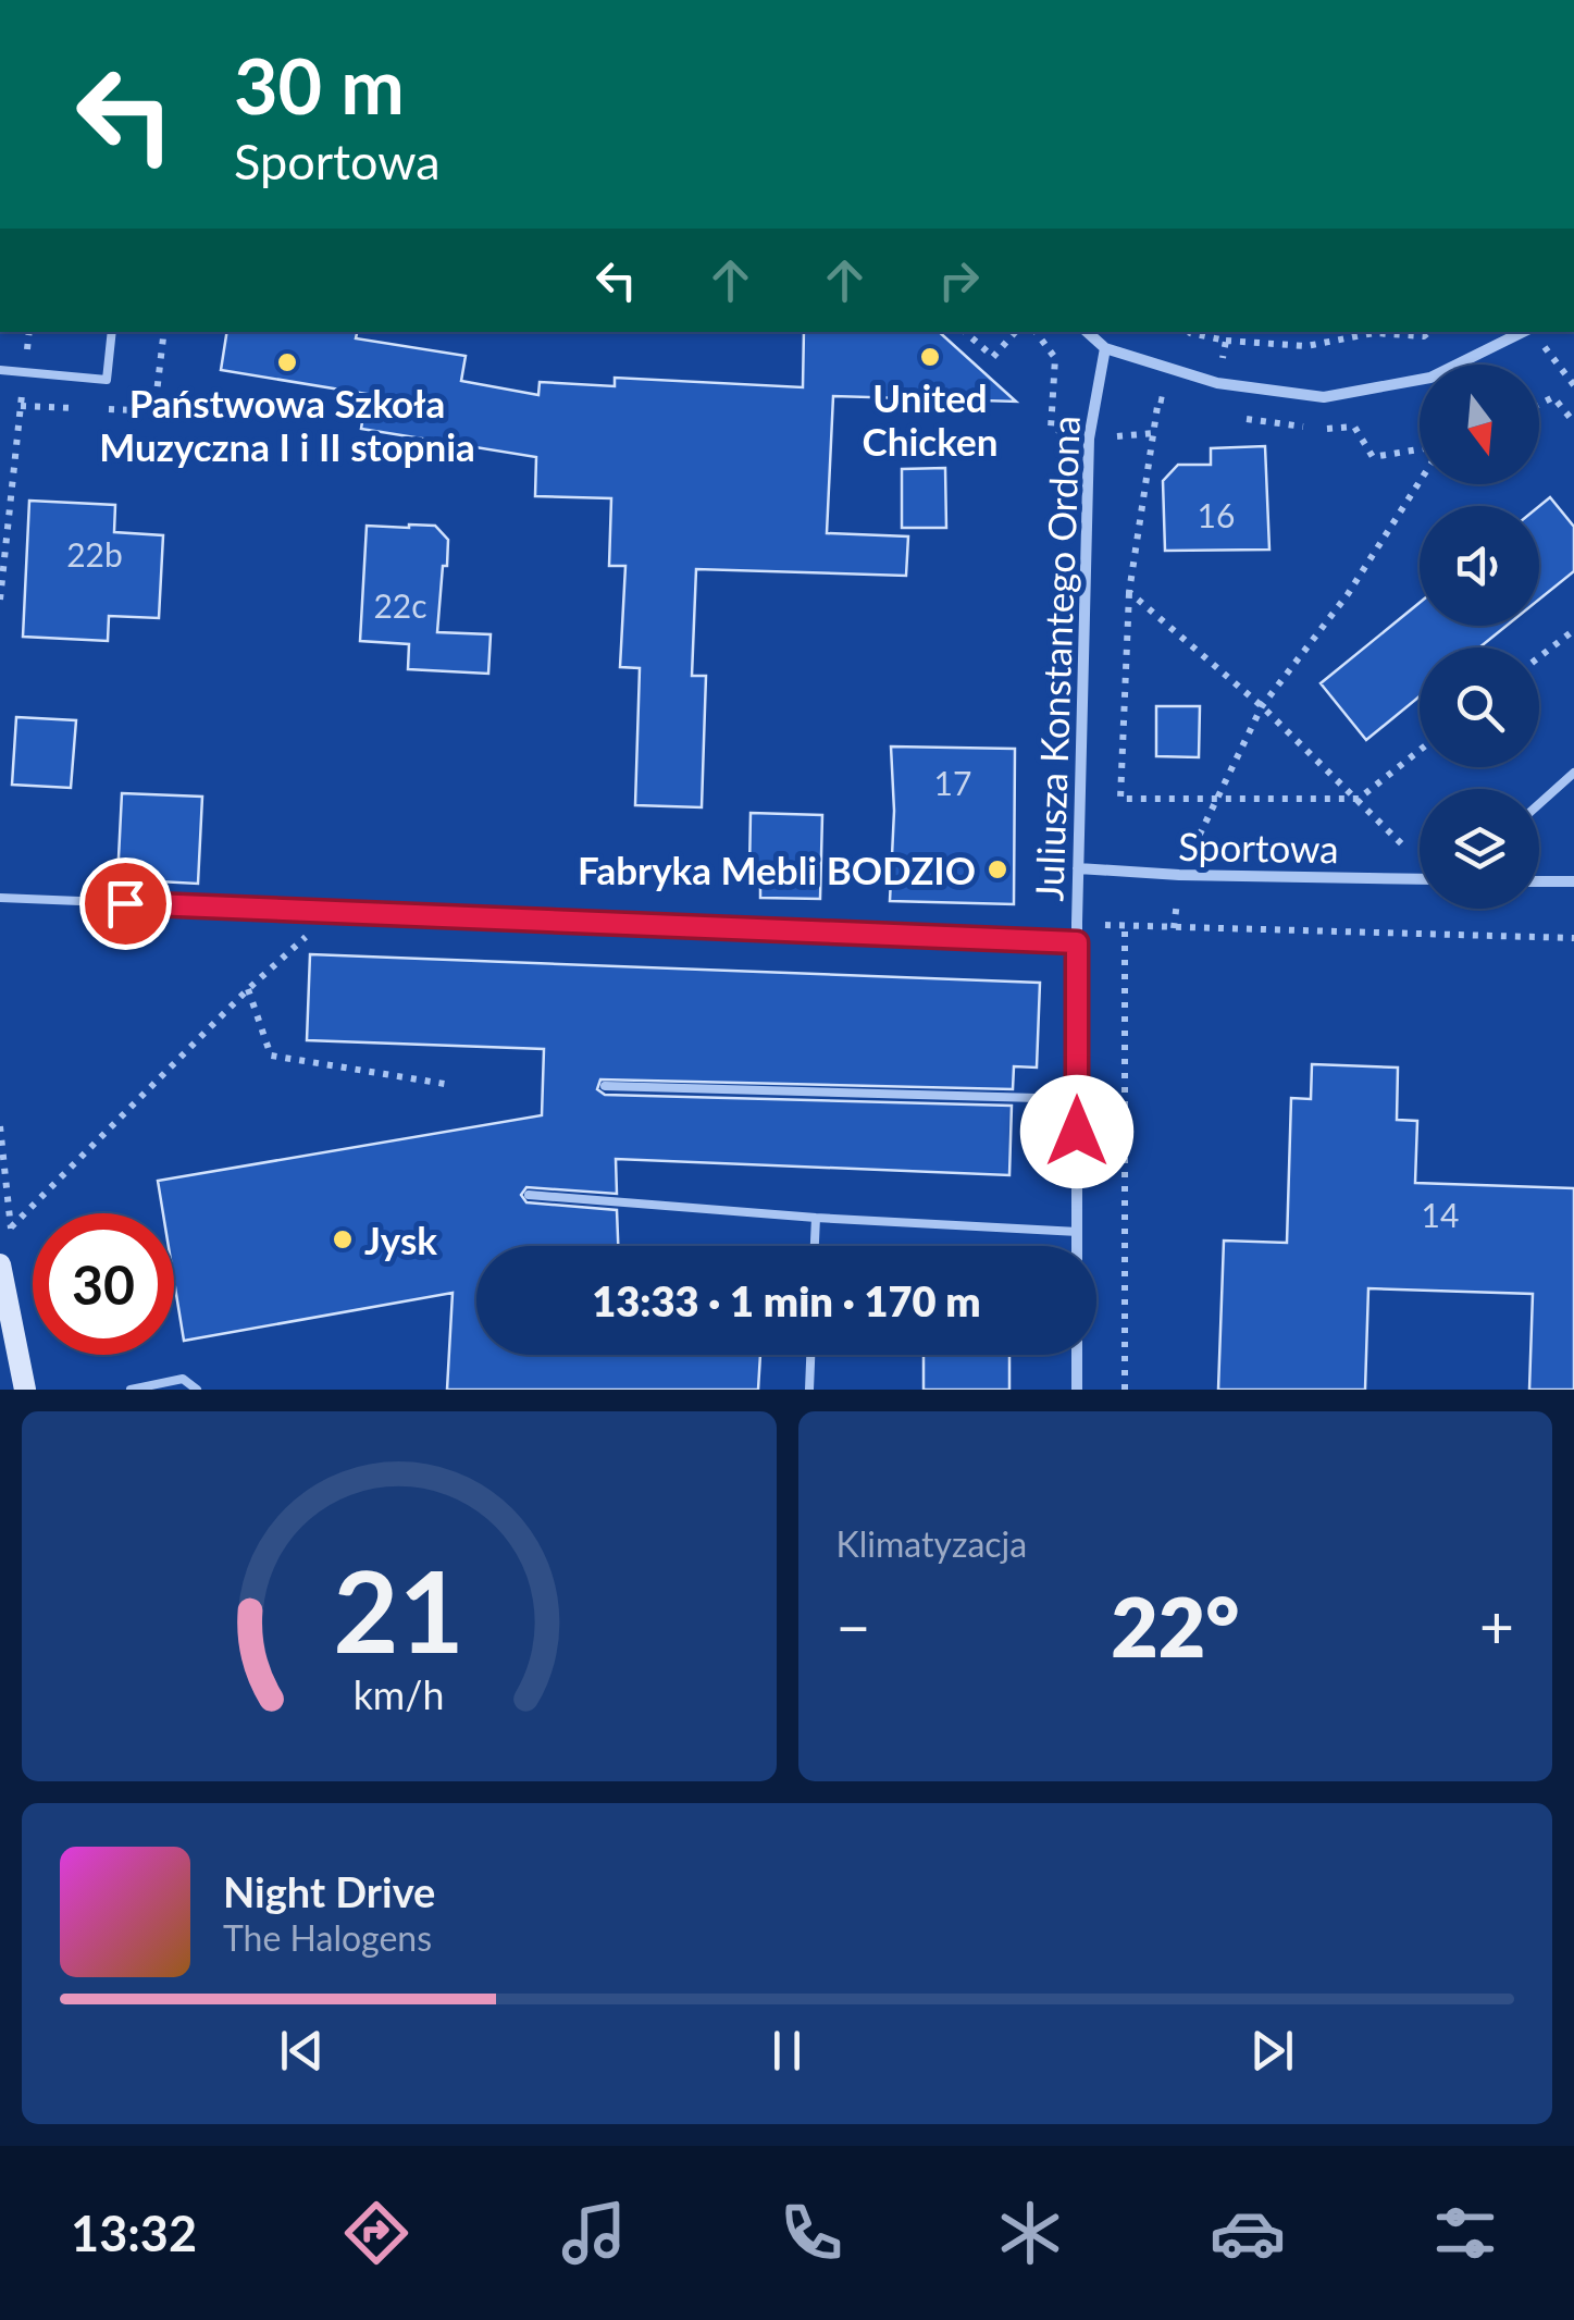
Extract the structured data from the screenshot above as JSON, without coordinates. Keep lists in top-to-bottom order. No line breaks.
{"streets":{"street":["Juliusza Konstantego Ordona","Sportowa"]},"crossings":[["Juliusza Konstantego Ordona","Sportowa"]],"places":["United Chicken","Państwowa Szkoła Muzyczna I i II stopnia","Fabryka Mebli BODZIO","Jysk"],"house_numbers":["16","22b","22c","17","14"],"north":"bottom","page":{"turn":["30 m","Sportowa"],"limit":"30","trip":"13:33 · 1 min · 170 m","tile":"Klimatyzacja","heat":["−","22°","+"],"song":["Night Drive","The Halogens"],"tabs":"13:32","gauge":["21","km/h"]}}
